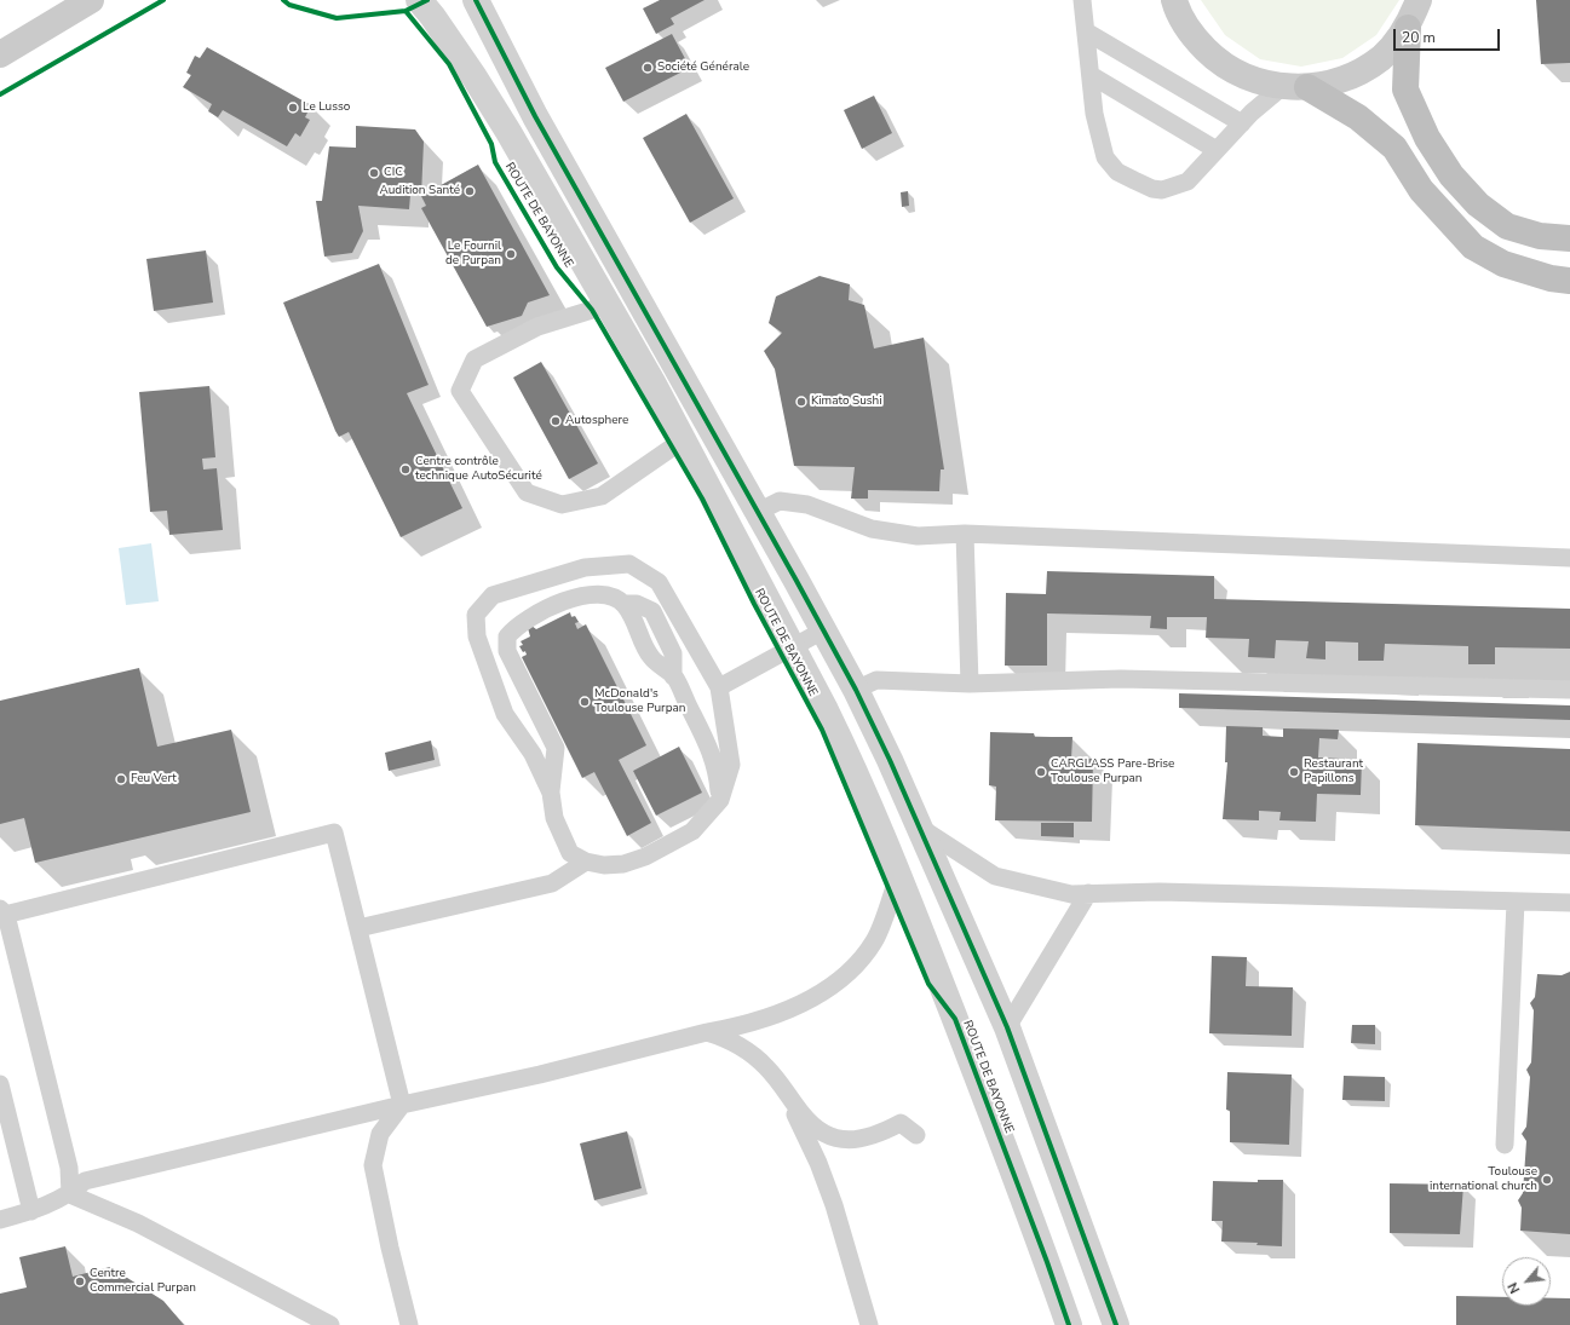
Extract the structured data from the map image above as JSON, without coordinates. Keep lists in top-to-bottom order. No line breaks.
{"streets":{"street":["ROUTE DE BAYONNE"]},"places":["Société Générale","Le Lusso","CIC","Audition Santé","Le Fournil de Purpan","Kimato Sushi","Autosphere","Centre contrôle technique AutoSécurité","McDonald's Toulouse Purpan","CARGLASS Pare-Brise Toulouse Purpan","Restaurant Papillons","Feu Vert","Toulouse international church","Centre Commercial Purpan"],"scale_bar":"20 m","north":"bottom left"}
